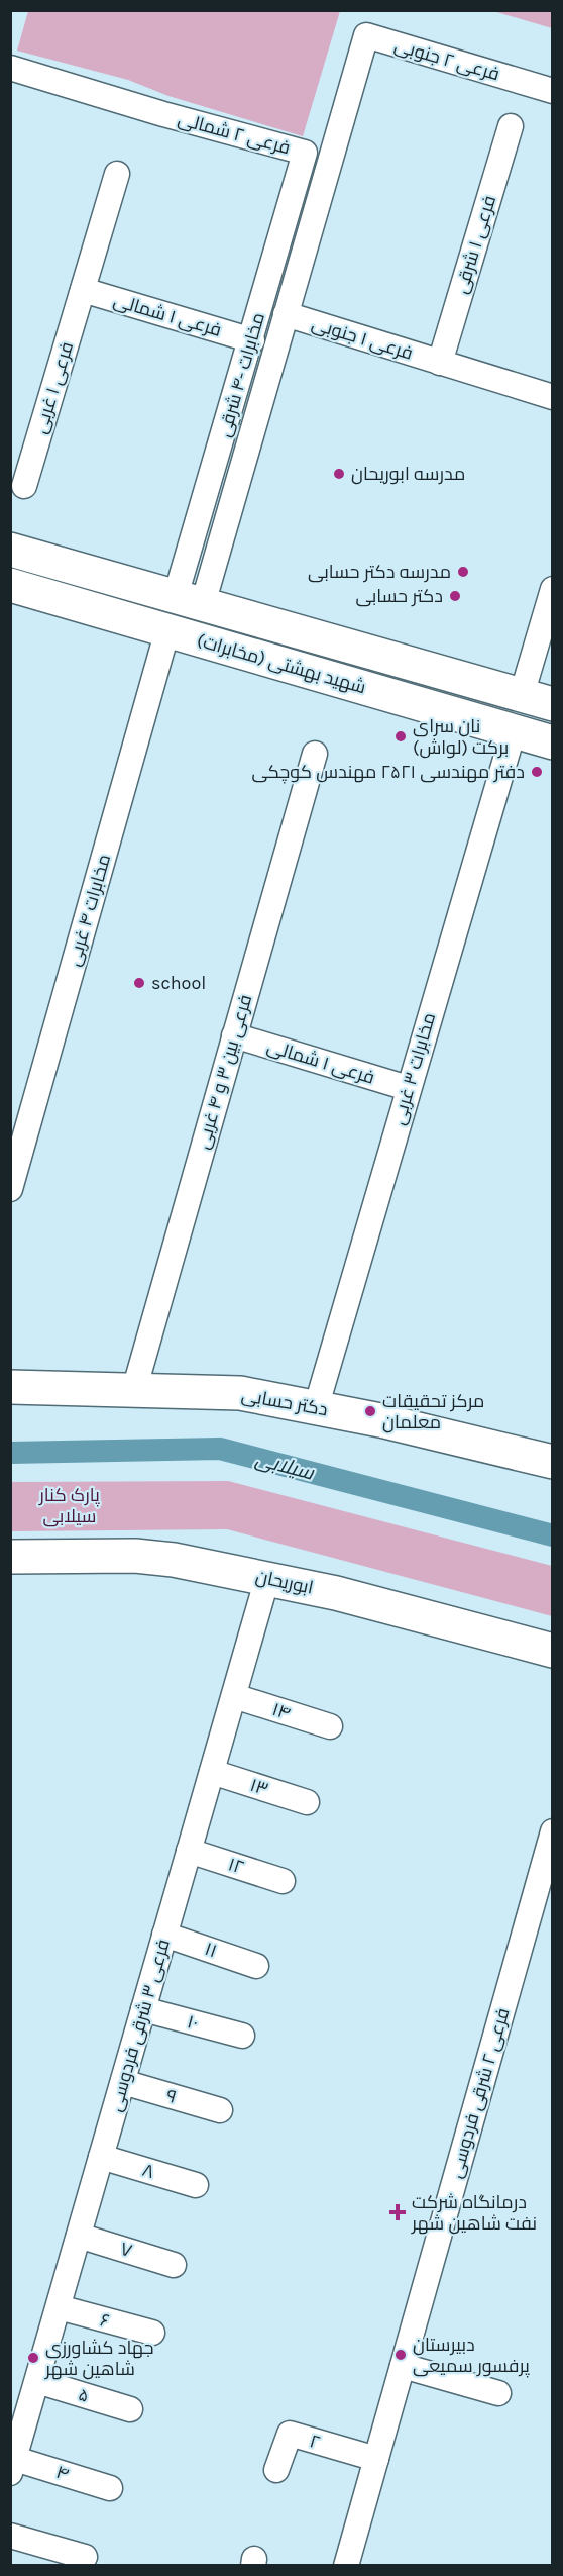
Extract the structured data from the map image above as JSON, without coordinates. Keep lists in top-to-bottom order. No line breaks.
{"streets":{"main road":["شهید بهشتی (مخابرات)","دکتر حسابی","ابوریحان"],"street":["فرعی ۲ جنوبی","فرعی ۲ شمالی","فرعی ۱ شرقی","فرعی ۱ شمالی","فرعی ۱ جنوبی","مخابرات -۴ شرقی","فرعی ۱ غربی","مخابرات ۴ غربی","مخابرات ۳ غربی","فرعی بین ۳ و ۴ غربی","۱۴","۱۳","۱۲","۱۱","۱۰","فرعی ۳ شرقی فردوسی","فرعی ۲ شرقی فردوسی","۹","۸","۷","۶","۵","۲","۴"]},"crossings":[["فرعی ۲ جنوبی","فرعی ۱ جنوبی"],["فرعی ۲ شمالی","مخابرات -۴ شرقی"],["فرعی ۱ شرقی","فرعی ۱ جنوبی"],["فرعی ۱ شمالی","مخابرات -۴ شرقی"],["فرعی ۱ شمالی","فرعی ۱ غربی"],["فرعی ۱ شمالی","مخابرات ۳ غربی"],["فرعی ۱ شمالی","فرعی بین ۳ و ۴ غربی"],["مخابرات -۴ شرقی","شهید بهشتی (مخابرات)"],["شهید بهشتی (مخابرات)","مخابرات ۴ غربی"],["شهید بهشتی (مخابرات)","مخابرات ۳ غربی"],["مخابرات ۳ غربی","دکتر حسابی"],["فرعی بین ۳ و ۴ غربی","دکتر حسابی"],["ابوریحان","فرعی ۳ شرقی فردوسی"],["۱۴","فرعی ۳ شرقی فردوسی"],["۱۳","فرعی ۳ شرقی فردوسی"],["۱۲","فرعی ۳ شرقی فردوسی"],["۱۱","فرعی ۳ شرقی فردوسی"],["۱۰","فرعی ۳ شرقی فردوسی"],["فرعی ۳ شرقی فردوسی","۹"],["فرعی ۳ شرقی فردوسی","۸"],["فرعی ۳ شرقی فردوسی","۷"],["فرعی ۳ شرقی فردوسی","۶"],["فرعی ۳ شرقی فردوسی","۵"],["فرعی ۳ شرقی فردوسی","۴"],["فرعی ۲ شرقی فردوسی","۲"]],"water":["سیلابی"],"parks":["پارک کنار سیلابی"],"places":{"other":["مدرسه ابوریحان","مدرسه دکتر حسابی","دکتر حسابی","نان سرای برکت (لواش)","دفتر مهندسی ۲۵۲۱ مهندس کوچکی","school","مرکز تحقیقات معلمان","دبیرستان پرفسور سمیعی","جهاد کشاورزی شاهین شهر"],"health":["درمانگاه شرکت نفت شاهین شهر"]}}
